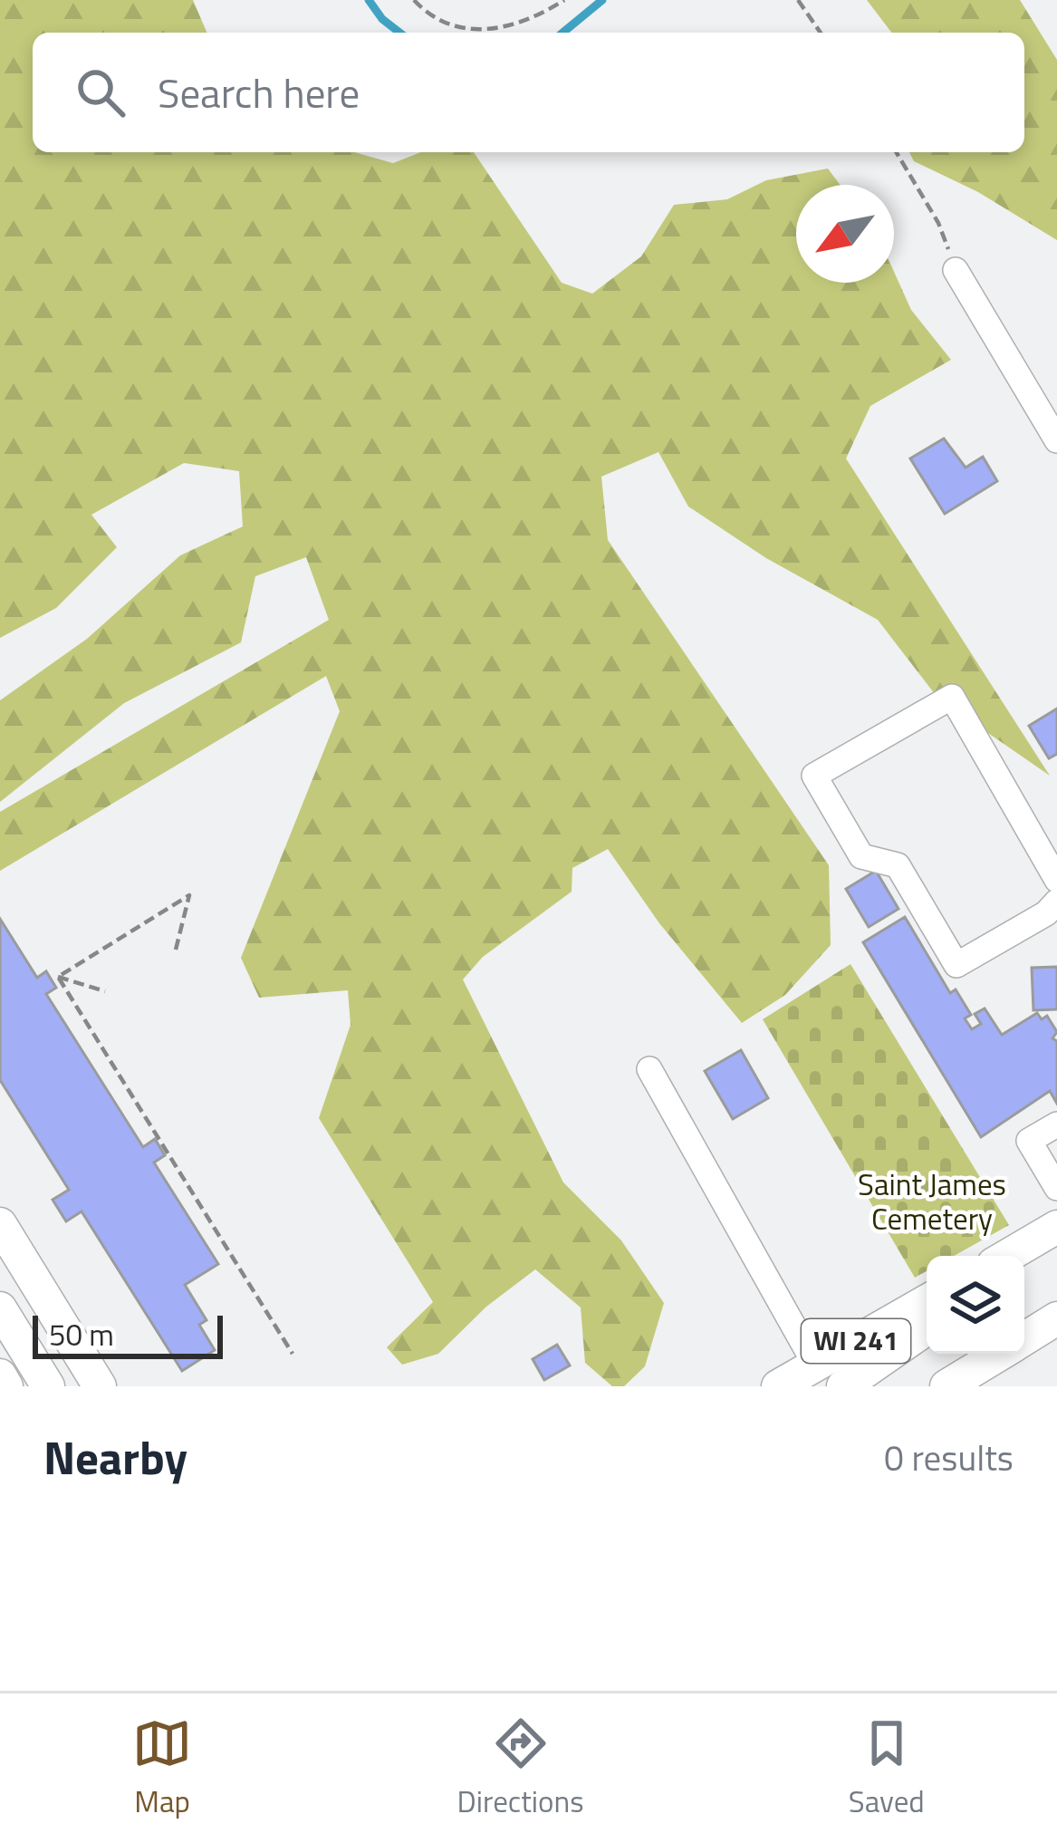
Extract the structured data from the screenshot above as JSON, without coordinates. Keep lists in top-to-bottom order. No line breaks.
{"streets":{"main road":["WI 241"]},"parks":["Saint James Cemetery"],"scale_bar":"50 m","north":"bottom left","page":{"search":"Search here","scale":"50 m","heading":["Nearby","0 results"],"nav":["Map","Directions","Saved"]}}
